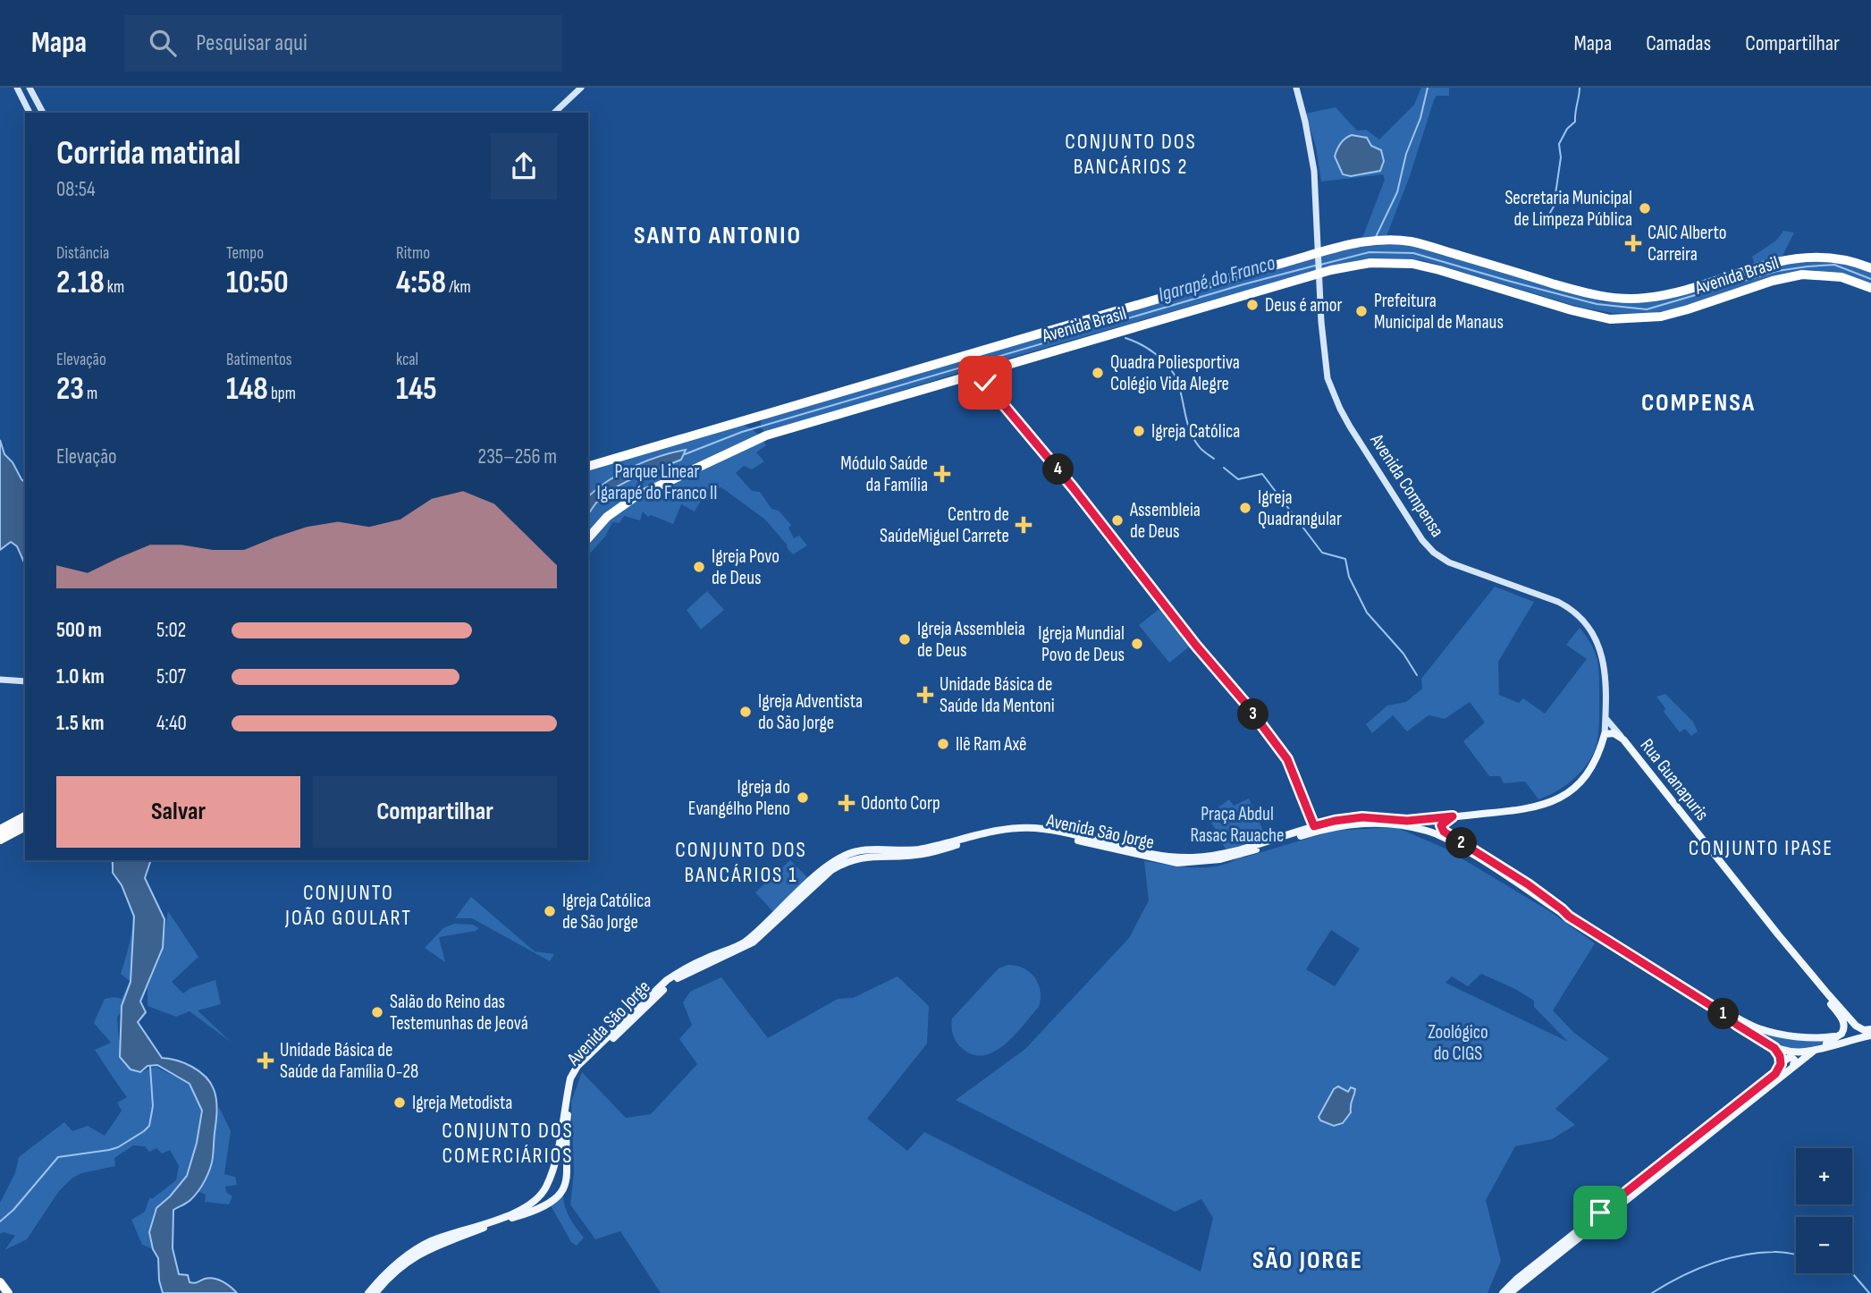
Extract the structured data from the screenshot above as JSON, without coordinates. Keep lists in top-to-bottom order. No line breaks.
{"streets":{"highway":["Avenida Brasil"],"main road":["Avenida Compensa","Rua Guanapuris","Avenida São Jorge"]},"crossings":[["Avenida Brasil","Avenida Compensa"],["Avenida Compensa","Rua Guanapuris"],["Avenida Compensa","Avenida São Jorge"],["Rua Guanapuris","Avenida São Jorge"]],"districts":["CONJUNTO DOS BANCÁRIOS 2","SANTO ANTONIO","COMPENSA","CONJUNTO IPASE","CONJUNTO DOS BANCÁRIOS 1","CONJUNTO JOÃO GOULART","CONJUNTO DOS COMERCIÁRIOS","SÃO JORGE"],"water":["Igarapé do Franco"],"parks":["Parque Linear Igarapé do Franco II","Praça Abdul Rasac Rauache","Zoológico do CIGS"],"places":{"other":["Secretaria Municipal de Limpeza Pública","Deus é amor","Prefeitura Municipal de Manaus","Quadra Poliesportiva Colégio Vida Alegre","Igreja Católica","Igreja Quadrangular","Assembleia de Deus","Igreja Povo de Deus","Igreja Assembleia de Deus","Igreja Mundial Povo de Deus","Igreja Adventista do São Jorge","Ilê Ram Axê","Igreja do Evangélho Pleno","Igreja Católica de São Jorge","Salão do Reino das Testemunhas de Jeová","Igreja Metodista"],"health":["CAIC Alberto Carreira","Módulo Saúde da Família","Centro de SaúdeMiguel Carrete","Unidade Básica de Saúde Ida Mentoni","Odonto Corp","Unidade Básica de Saúde da Família O-28"]},"page":{"header":"Mapa","search":"Pesquisar aqui","nav":["Mapa","Camadas","Compartilhar"],"heading":["Corrida matinal","08:54"],"stats":[["Distância","2.18 km"],["Tempo","10:50"],["Ritmo","4:58 /km"],["Elevação","23 m"],["Batimentos","148 bpm"],["kcal","145"]],"chart":["Elevação","235–256 m"],"pins":["4","3","2","1"],"list":[{"name":"500 m","note":"5:02"},{"name":"1.0 km","note":"5:07"},{"name":"1.5 km","note":"4:40"}],"buttons":["Salvar","Compartilhar"],"map_buttons":["+","−"]}}
